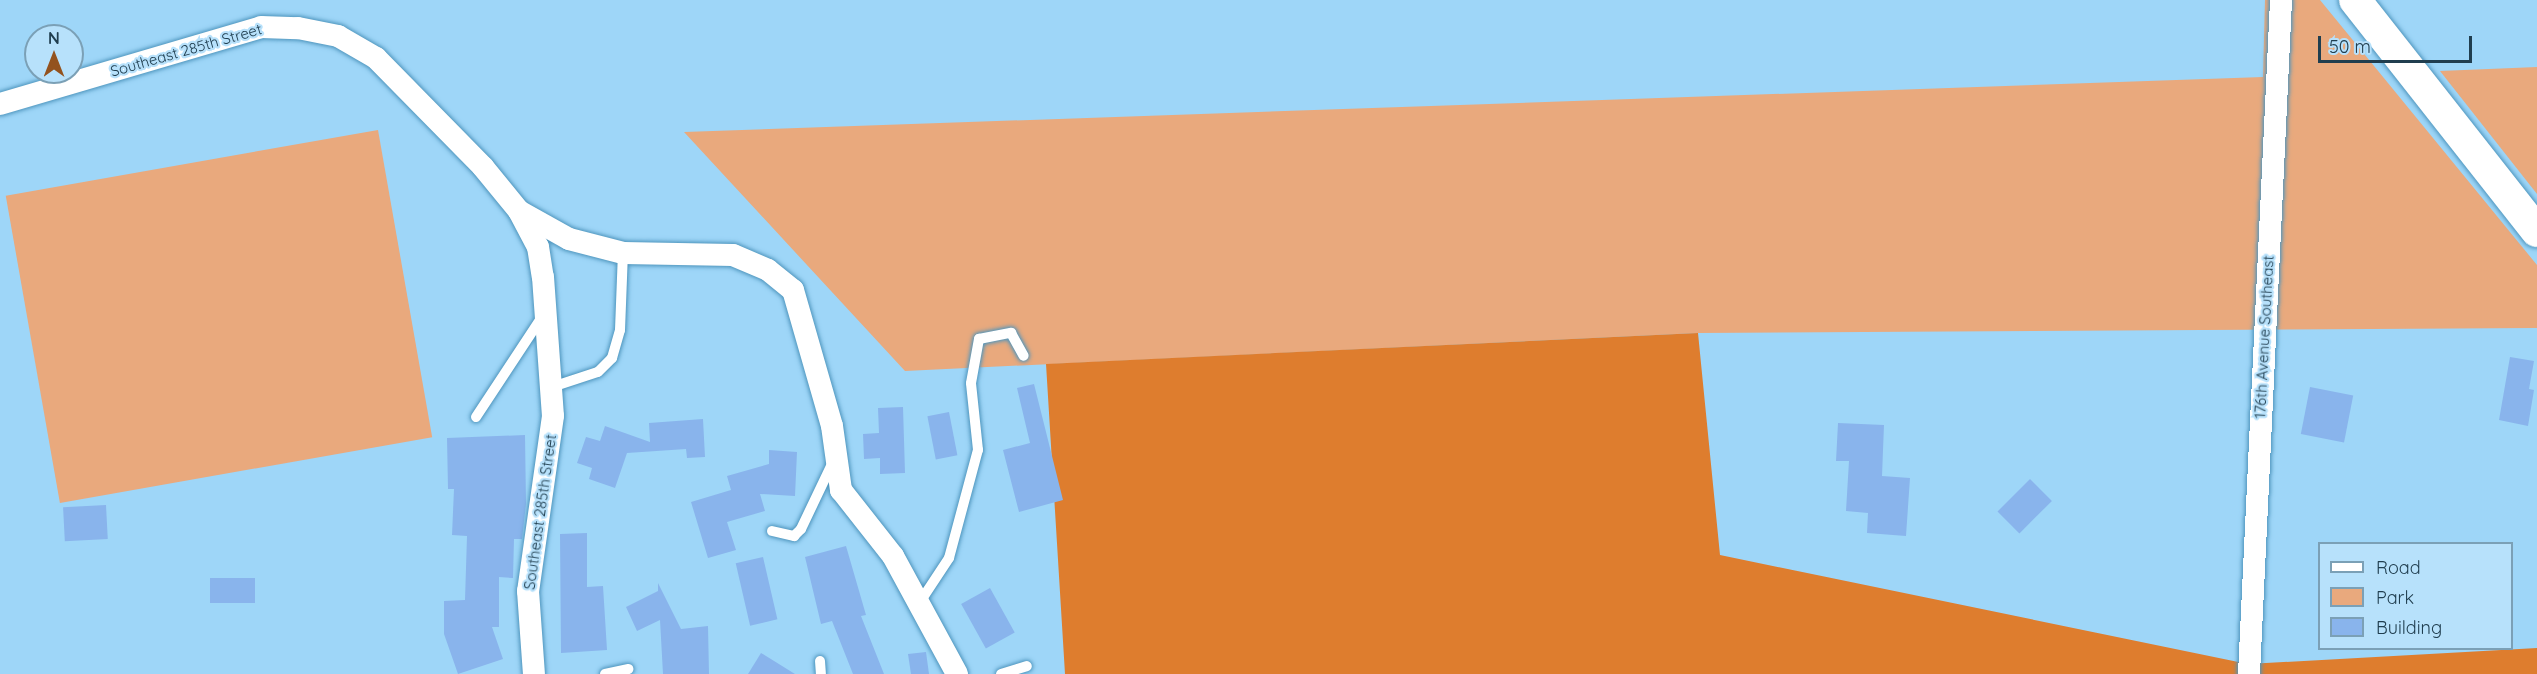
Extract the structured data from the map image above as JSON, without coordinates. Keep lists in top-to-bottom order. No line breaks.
{"streets":{"street":["Southeast 285th Street","176th Avenue Southeast"]},"legend":["Road","Park","Building"],"scale_bar":"50 m","north":"top"}
